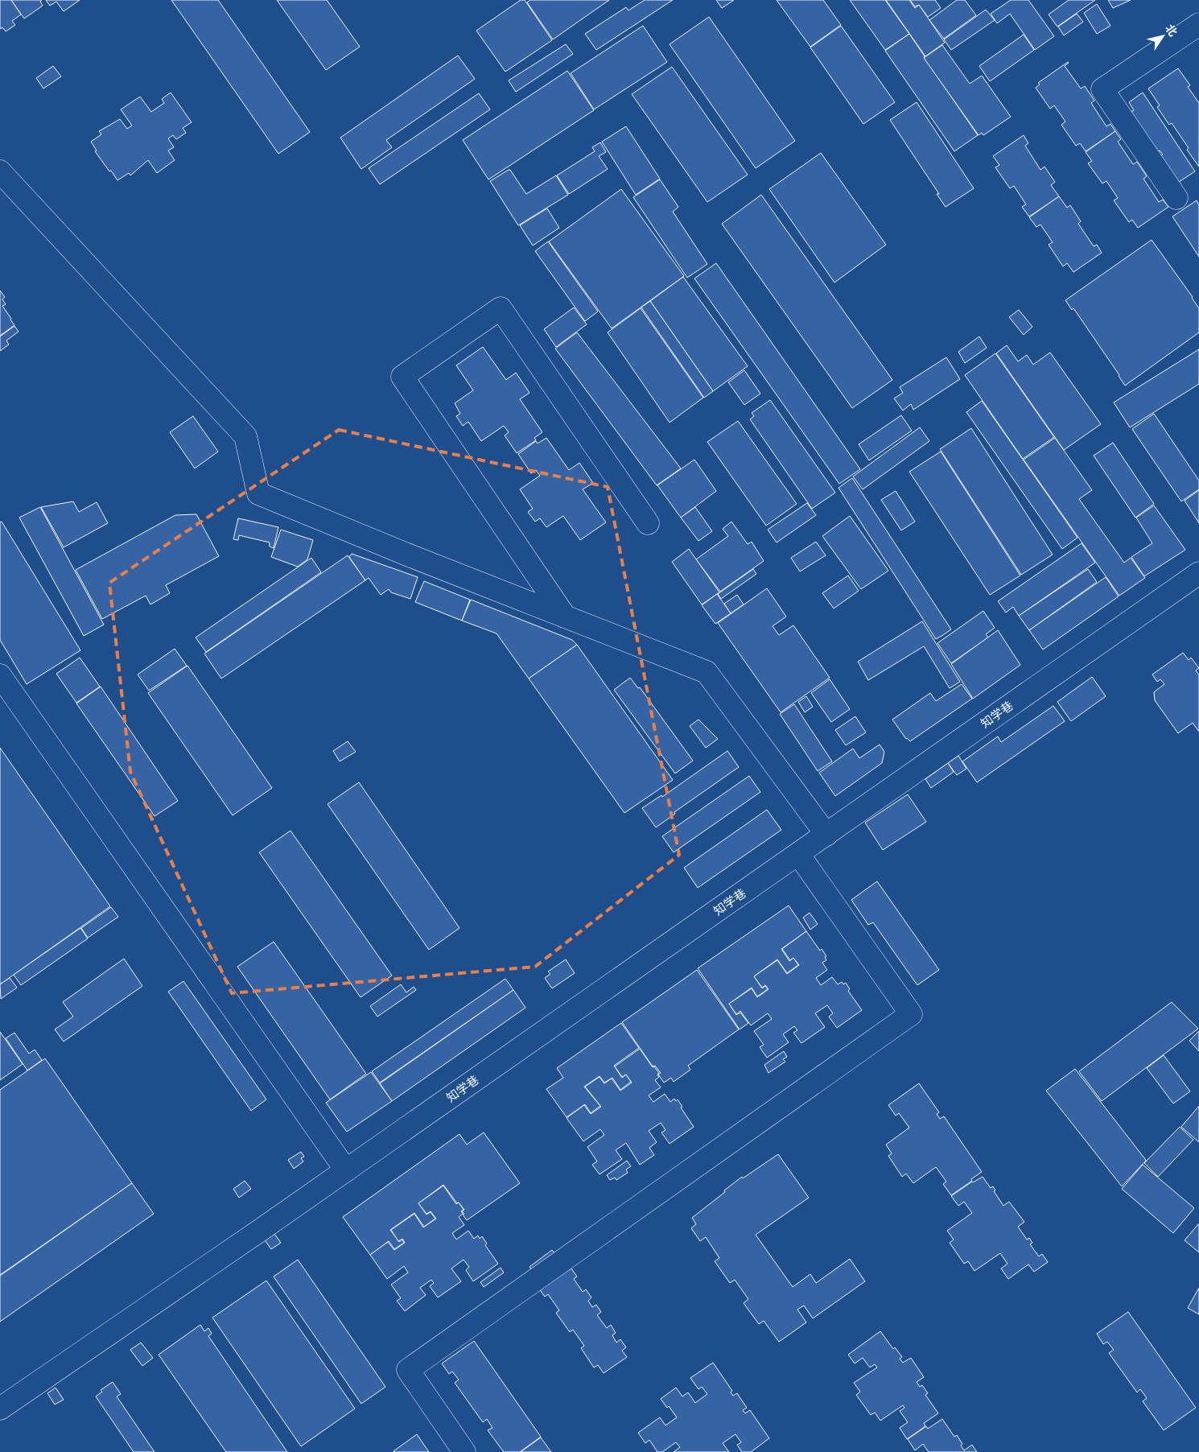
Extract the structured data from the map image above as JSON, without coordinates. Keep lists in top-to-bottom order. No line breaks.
{"streets":{"street":["知学巷"]},"north":"top right"}
